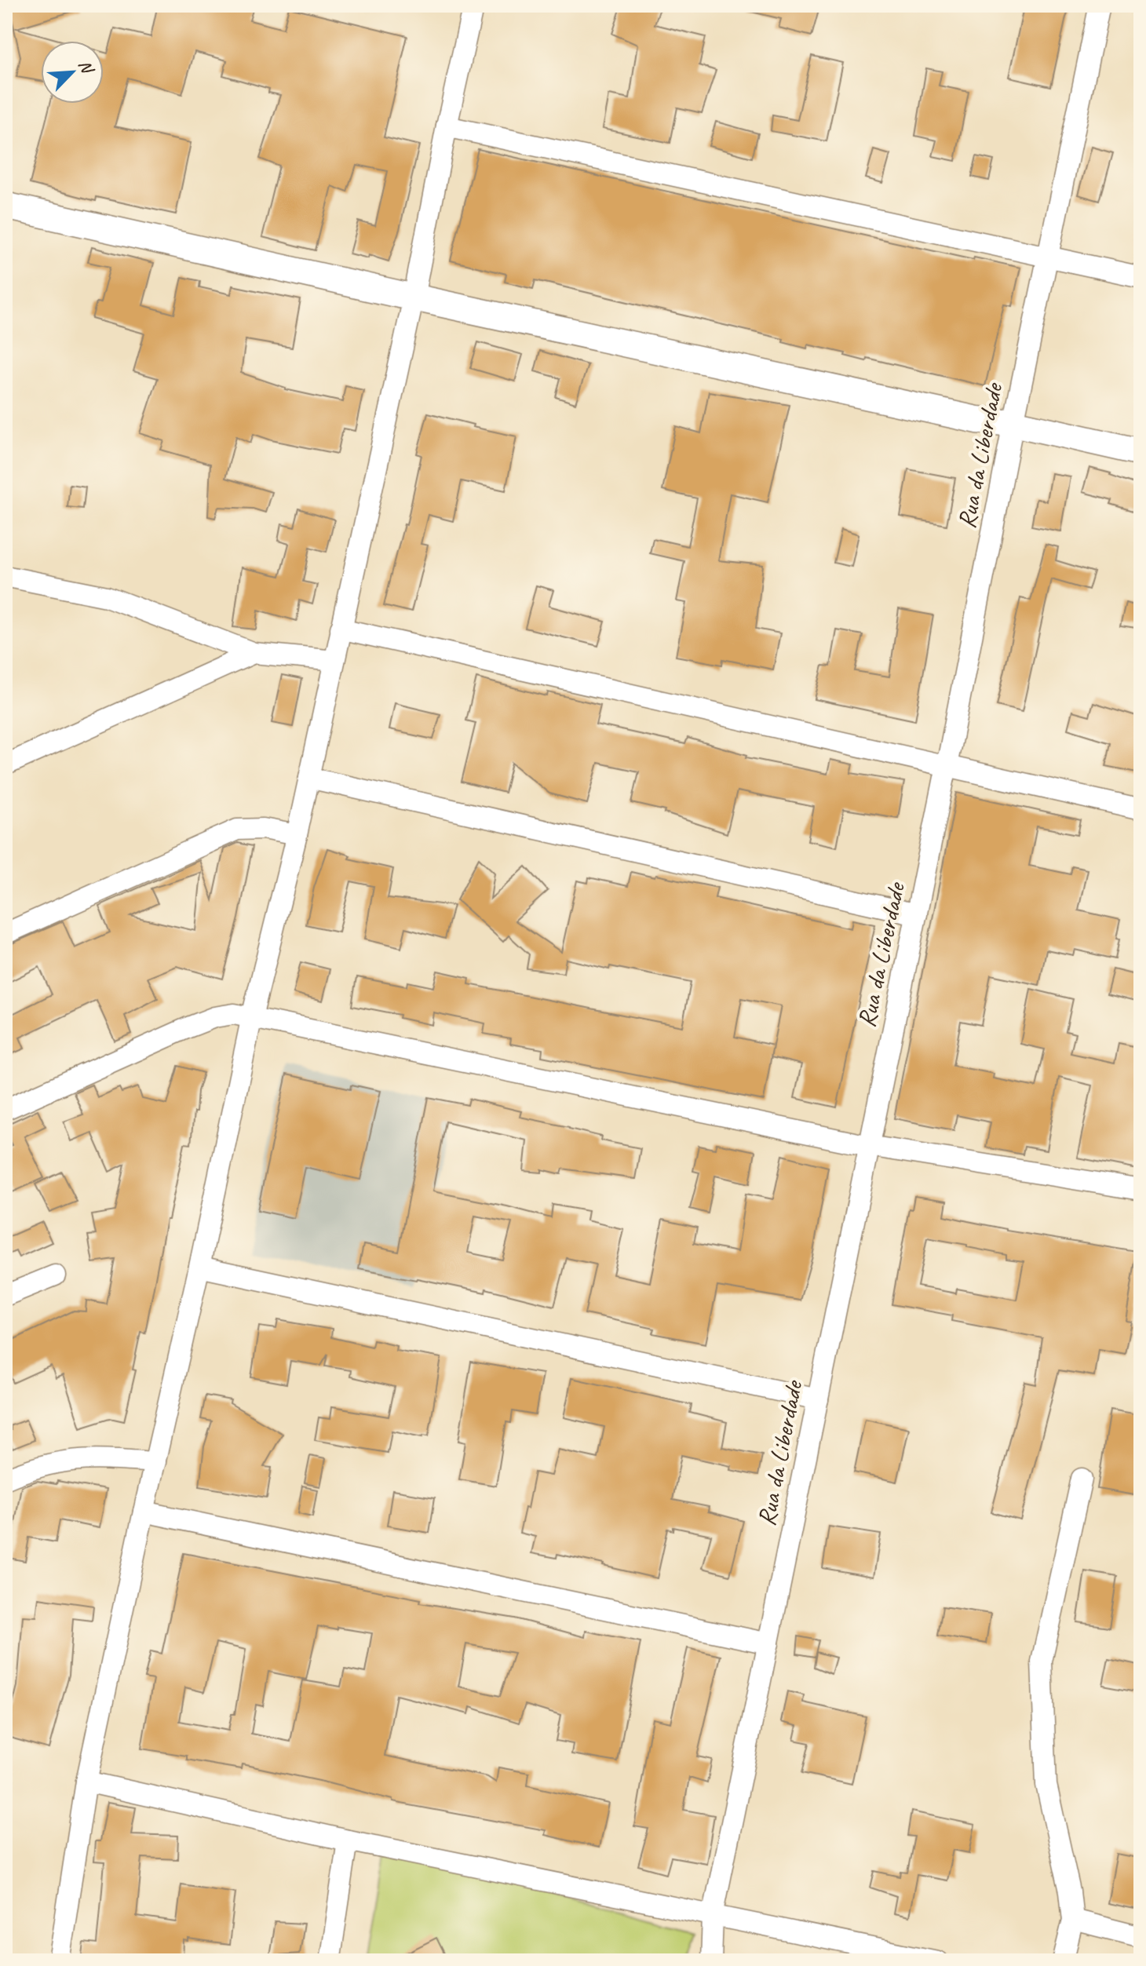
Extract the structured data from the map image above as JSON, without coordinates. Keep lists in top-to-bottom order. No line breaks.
{"streets":{"street":["Rua da Liberdade"]},"north":"top right"}
